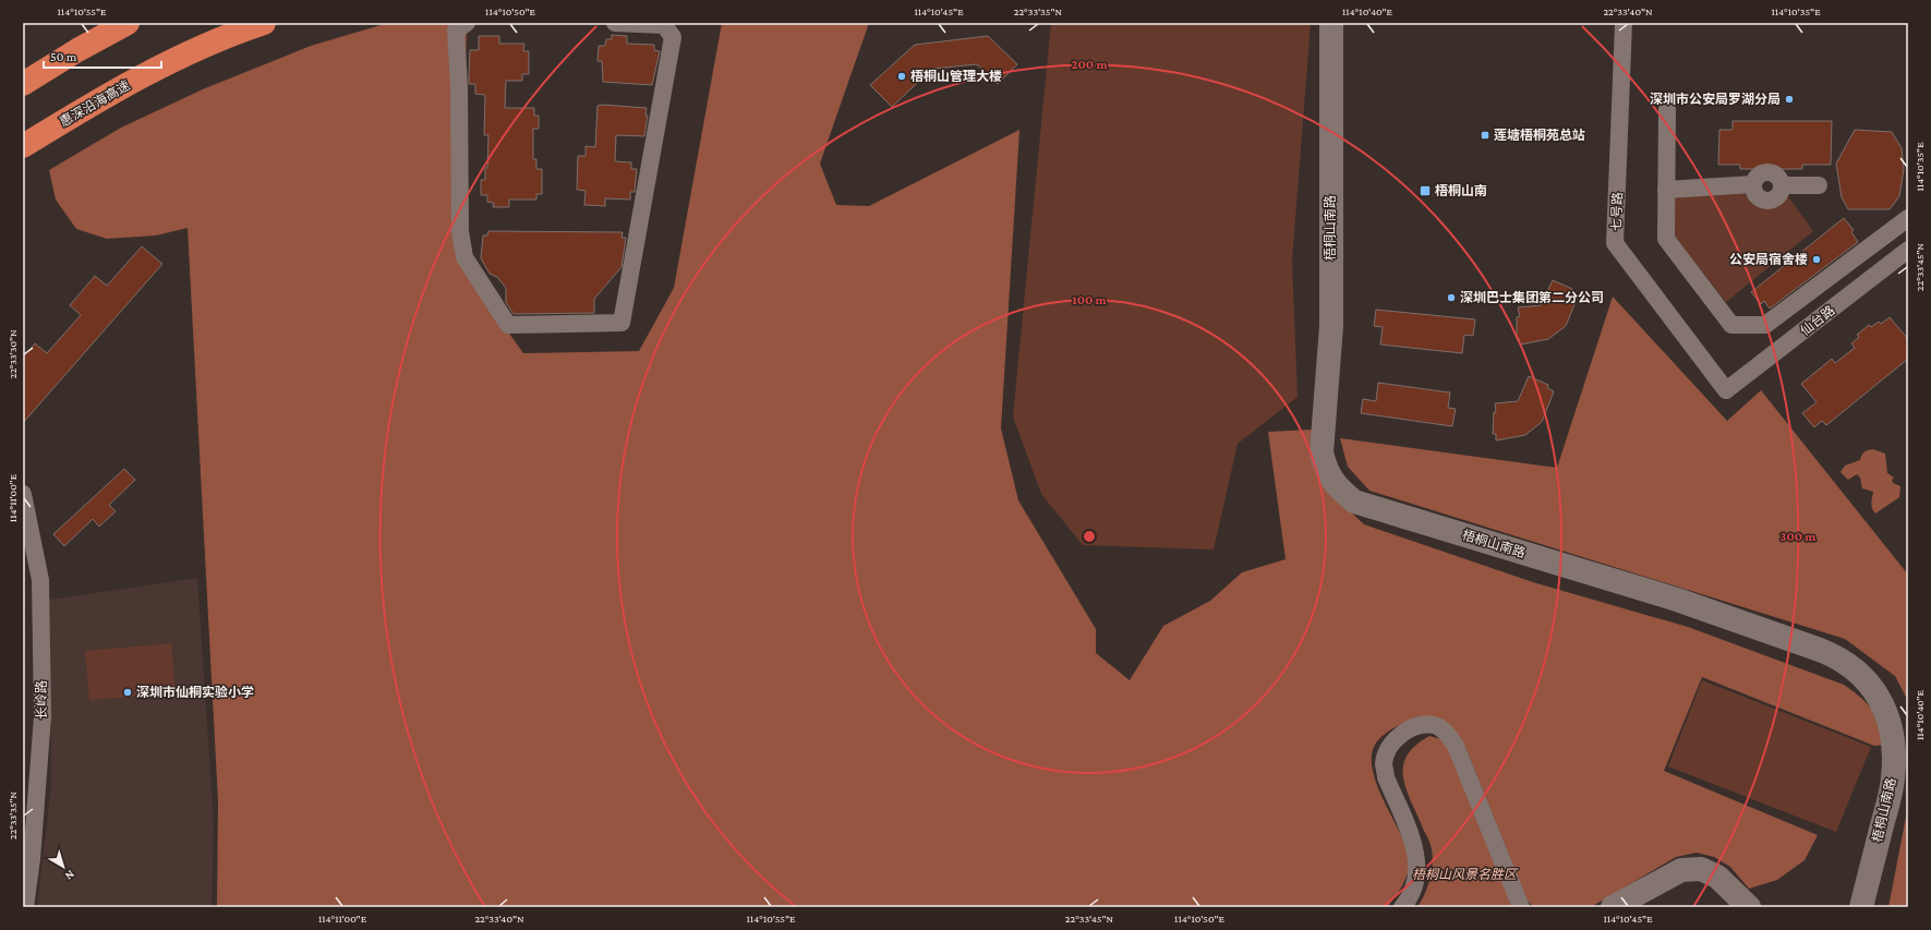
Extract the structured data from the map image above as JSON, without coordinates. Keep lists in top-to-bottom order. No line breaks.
{"streets":{"highway":["惠深沿海高速"],"street":["七号路","梧桐山南路","仙台路","长岭路"]},"crossings":[["七号路","仙台路"]],"parks":["梧桐山风景名胜区"],"places":{"other":["梧桐山管理大楼","深圳市公安局罗湖分局","公安局宿舍楼","深圳巴士集团第二分公司","深圳市仙桐实验小学"],"transit":["莲塘梧桐苑总站","梧桐山南"]},"scale_bar":"50 m","north":"bottom right","coordinates":["114°10'55\"E","114°10'50\"E","114°10'45\"E","22°33'35\"N","114°10'40\"E","22°33'40\"N","114°10'35\"E","22°33'45\"N","22°33'30\"N","114°11'00\"E"],"rings":["200 m","100 m","300 m"]}
